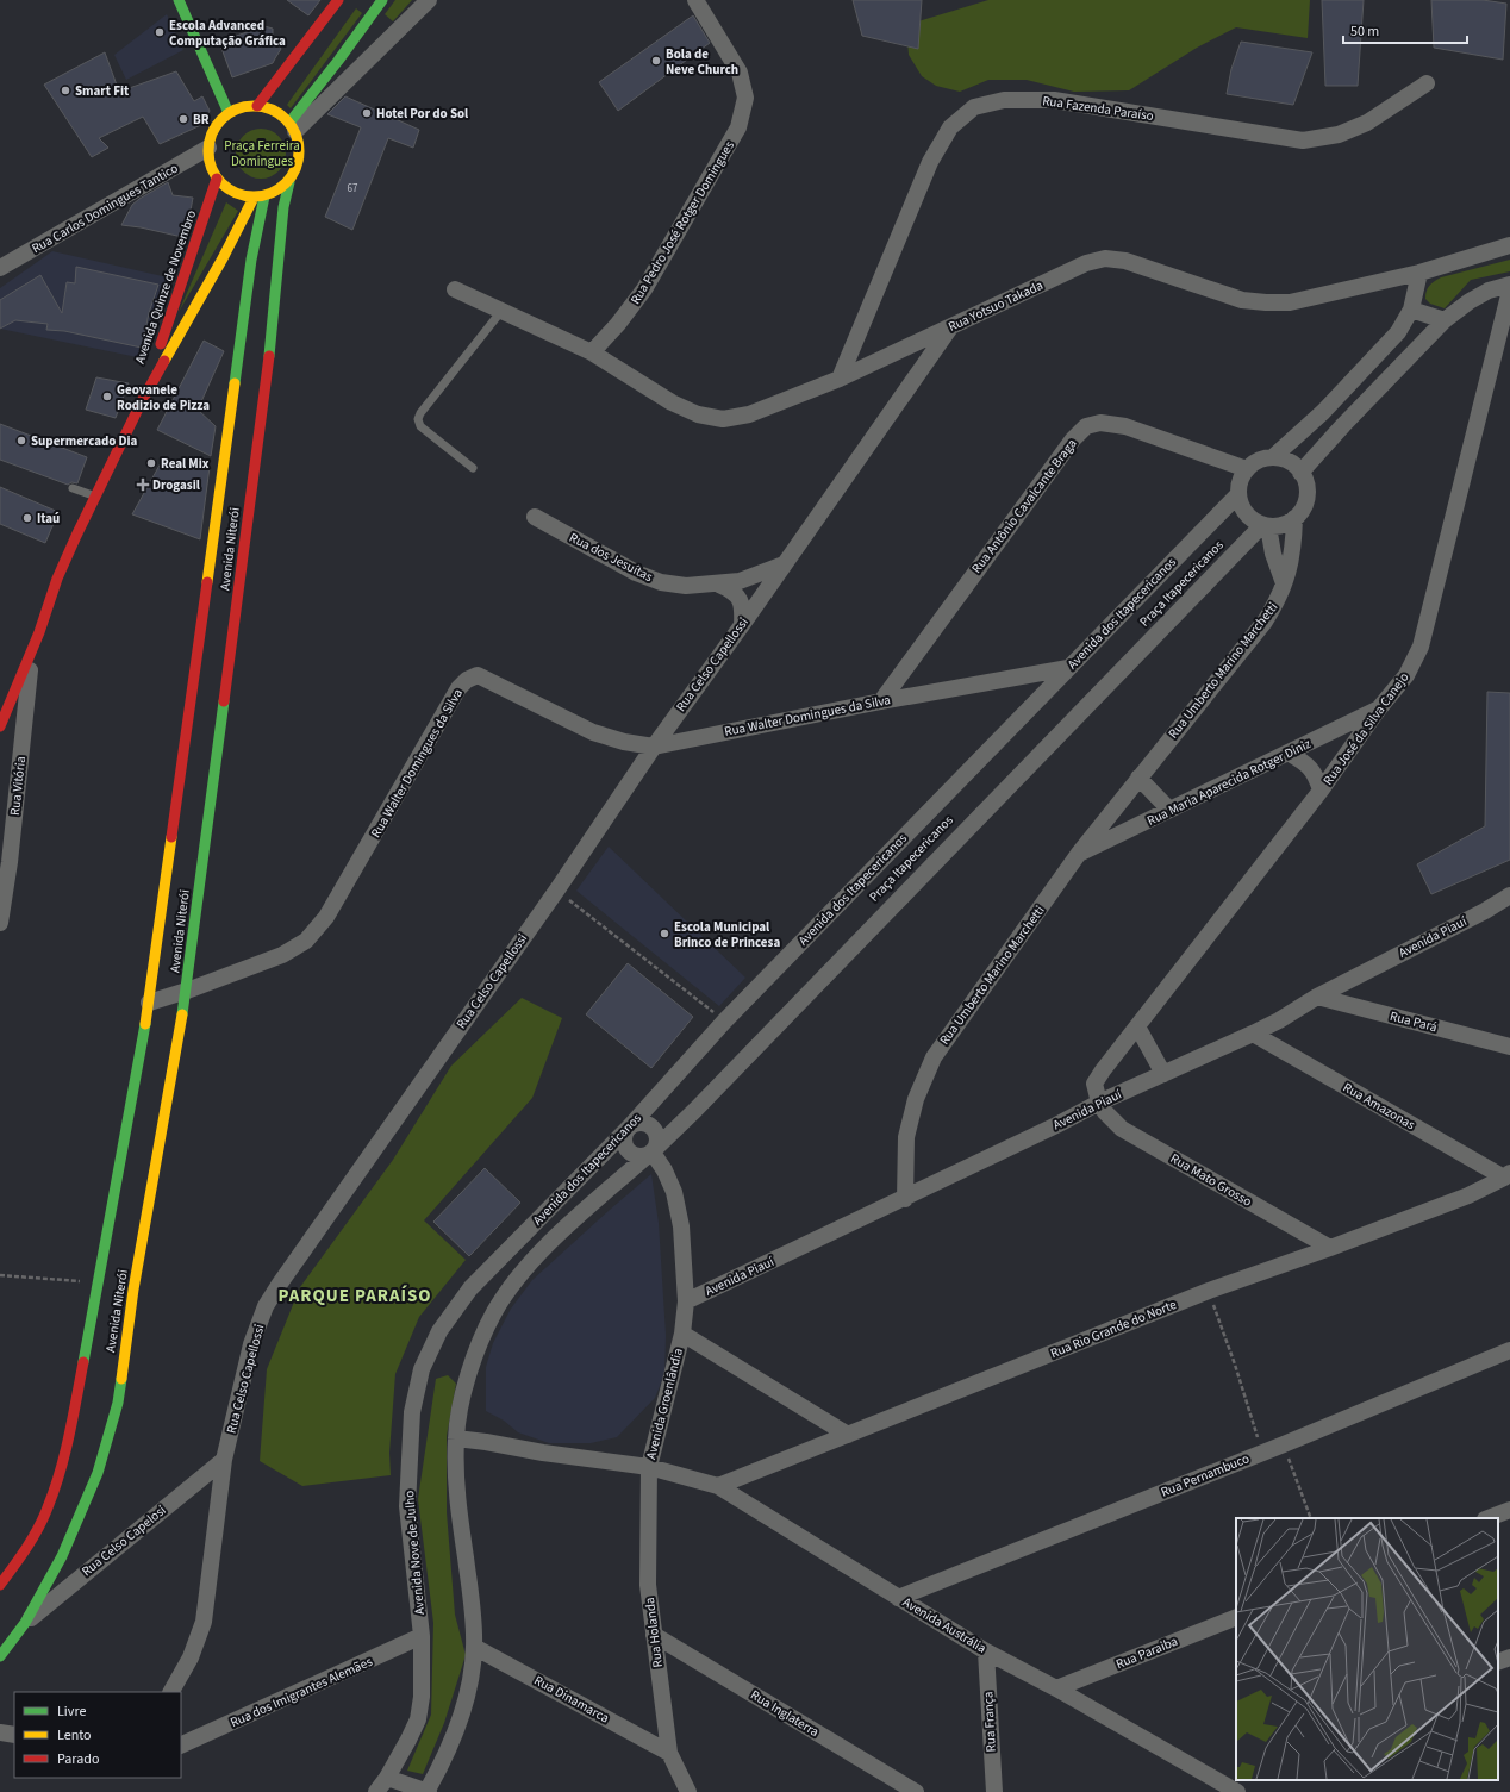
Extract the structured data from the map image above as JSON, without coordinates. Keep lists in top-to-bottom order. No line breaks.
{"streets":{"main road":["Avenida Quinze de Novembro","Avenida Niterói"],"street":["Rua Fazenda Paraíso","Rua Carlos Domingues Tantico","Rua Pedro José Rotger Domingues","Rua Yotsuo Takada","Rua Antônio Cavalcante Braga","Rua dos Jesuítas","Avenida dos Itapecericanos","Rua Celso Capellossi","Rua Umberto Marino Marchetti","Rua Walter Domingues da Silva","Rua José da Silva Canejo","Rua Maria Aparecida Rotger Diniz","Rua Vitória","Avenida Piauí","Rua Pará","Rua Amazonas","Rua Mato Grosso","Rua Rio Grande do Norte","Avenida Groenlândia","Rua Pernambuco","Rua Celso Capelosi","Avenida Nove de Julho","Avenida Austrália","Rua Holanda","Rua Paraiba","Rua dos Imigrantes Alemães","Rua Dinamarca","Rua Inglaterra","Rua França"]},"crossings":[["Rua Fazenda Paraíso","Rua Yotsuo Takada"],["Rua Carlos Domingues Tantico","Avenida Quinze de Novembro"],["Rua Carlos Domingues Tantico","Avenida Niterói"],["Rua Pedro José Rotger Domingues","Rua Yotsuo Takada"],["Avenida Quinze de Novembro","Avenida Niterói"],["Avenida Quinze de Novembro","Rua Vitória"],["Rua Yotsuo Takada","Rua Celso Capellossi"],["Rua Antônio Cavalcante Braga","Avenida dos Itapecericanos"],["Rua Antônio Cavalcante Braga","Rua Umberto Marino Marchetti"],["Rua Antônio Cavalcante Braga","Rua Walter Domingues da Silva"],["Avenida Niterói","Rua Walter Domingues da Silva"],["Avenida Niterói","Rua Celso Capelosi"],["Rua dos Jesuítas","Rua Celso Capellossi"],["Avenida dos Itapecericanos","Rua Umberto Marino Marchetti"],["Avenida dos Itapecericanos","Rua Walter Domingues da Silva"],["Avenida dos Itapecericanos","Avenida Groenlândia"],["Avenida dos Itapecericanos","Avenida Nove de Julho"],["Rua Celso Capellossi","Rua Walter Domingues da Silva"],["Rua Celso Capellossi","Rua Celso Capelosi"],["Rua Umberto Marino Marchetti","Rua Maria Aparecida Rotger Diniz"],["Rua Umberto Marino Marchetti","Avenida Piauí"],["Rua José da Silva Canejo","Rua Maria Aparecida Rotger Diniz"],["Rua José da Silva Canejo","Avenida Piauí"],["Rua José da Silva Canejo","Rua Mato Grosso"],["Avenida Piauí","Rua Pará"],["Avenida Piauí","Rua Amazonas"],["Avenida Piauí","Rua Mato Grosso"],["Avenida Piauí","Avenida Groenlândia"],["Rua Amazonas","Rua Rio Grande do Norte"],["Rua Mato Grosso","Rua Rio Grande do Norte"],["Rua Rio Grande do Norte","Avenida Austrália"],["Avenida Groenlândia","Avenida Austrália"],["Avenida Groenlândia","Rua Holanda"],["Rua Pernambuco","Avenida Austrália"],["Avenida Nove de Julho","Rua dos Imigrantes Alemães"],["Avenida Austrália","Rua Holanda"],["Avenida Austrália","Rua Paraiba"],["Avenida Austrália","Rua França"],["Rua Holanda","Rua Dinamarca"],["Rua Holanda","Rua Inglaterra"]],"districts":["PARQUE PARAÍSO"],"parks":["Praça Ferreira Domingues"],"places":{"other":["Escola Advanced Computação Gráfica","Bola de Neve Church","Smart Fit","Hotel Por do Sol","BR","Geovanele Rodizio de Pizza","Supermercado Dia","Real Mix","Itaú","Escola Municipal Brinco de Princesa"],"health":["Drogasil"]},"house_numbers":["67"],"legend":["Livre","Lento","Parado"],"scale_bar":"50 m"}
